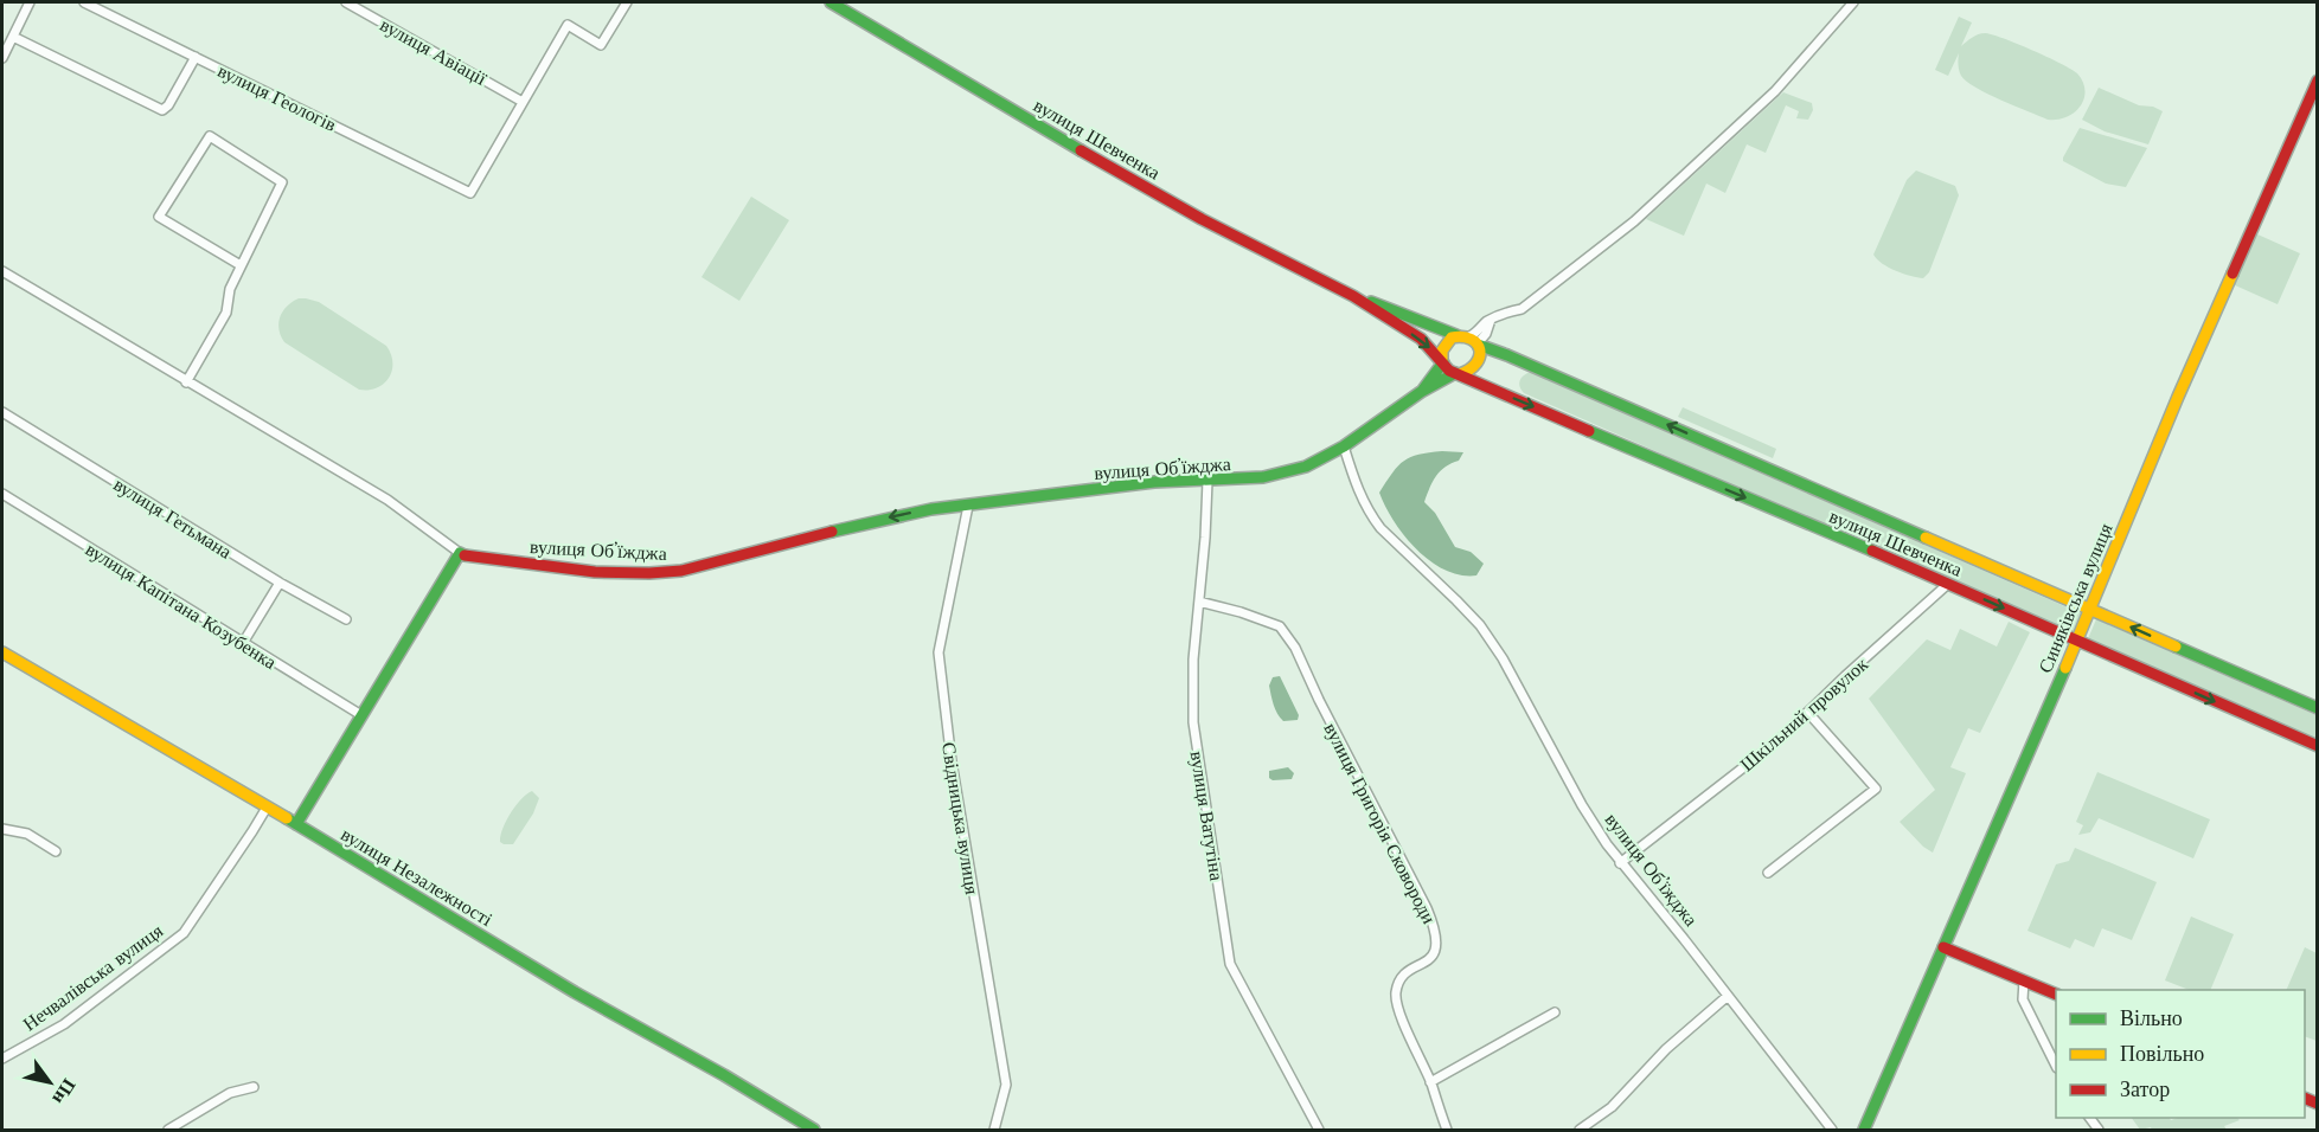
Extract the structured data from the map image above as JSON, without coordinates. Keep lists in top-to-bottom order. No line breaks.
{"streets":{"street":["вулиця Авіації","вулиця Геологів","вулиця Шевченка","вулиця Обʼїжджа","вулиця Гетьмана","Синяківська вулиця","вулиця Капітана Козубенка","Шкільний провулок","вулиця Ватутіна","Свідницька вулиця","вулиця Григорія Сковороди","вулиця Незалежності","Нечвалівська вулиця"]},"crossings":[["вулиця Авіації","вулиця Геологів"],["вулиця Шевченка","вулиця Обʼїжджа"],["вулиця Шевченка","Синяківська вулиця"],["вулиця Шевченка","Шкільний провулок"],["вулиця Обʼїжджа","Шкільний провулок"],["вулиця Обʼїжджа","вулиця Ватутіна"],["вулиця Обʼїжджа","Свідницька вулиця"],["вулиця Ватутіна","вулиця Григорія Сковороди"],["вулиця Незалежності","Нечвалівська вулиця"]],"legend":["Вільно","Повільно","Затор"],"north":"bottom right"}
